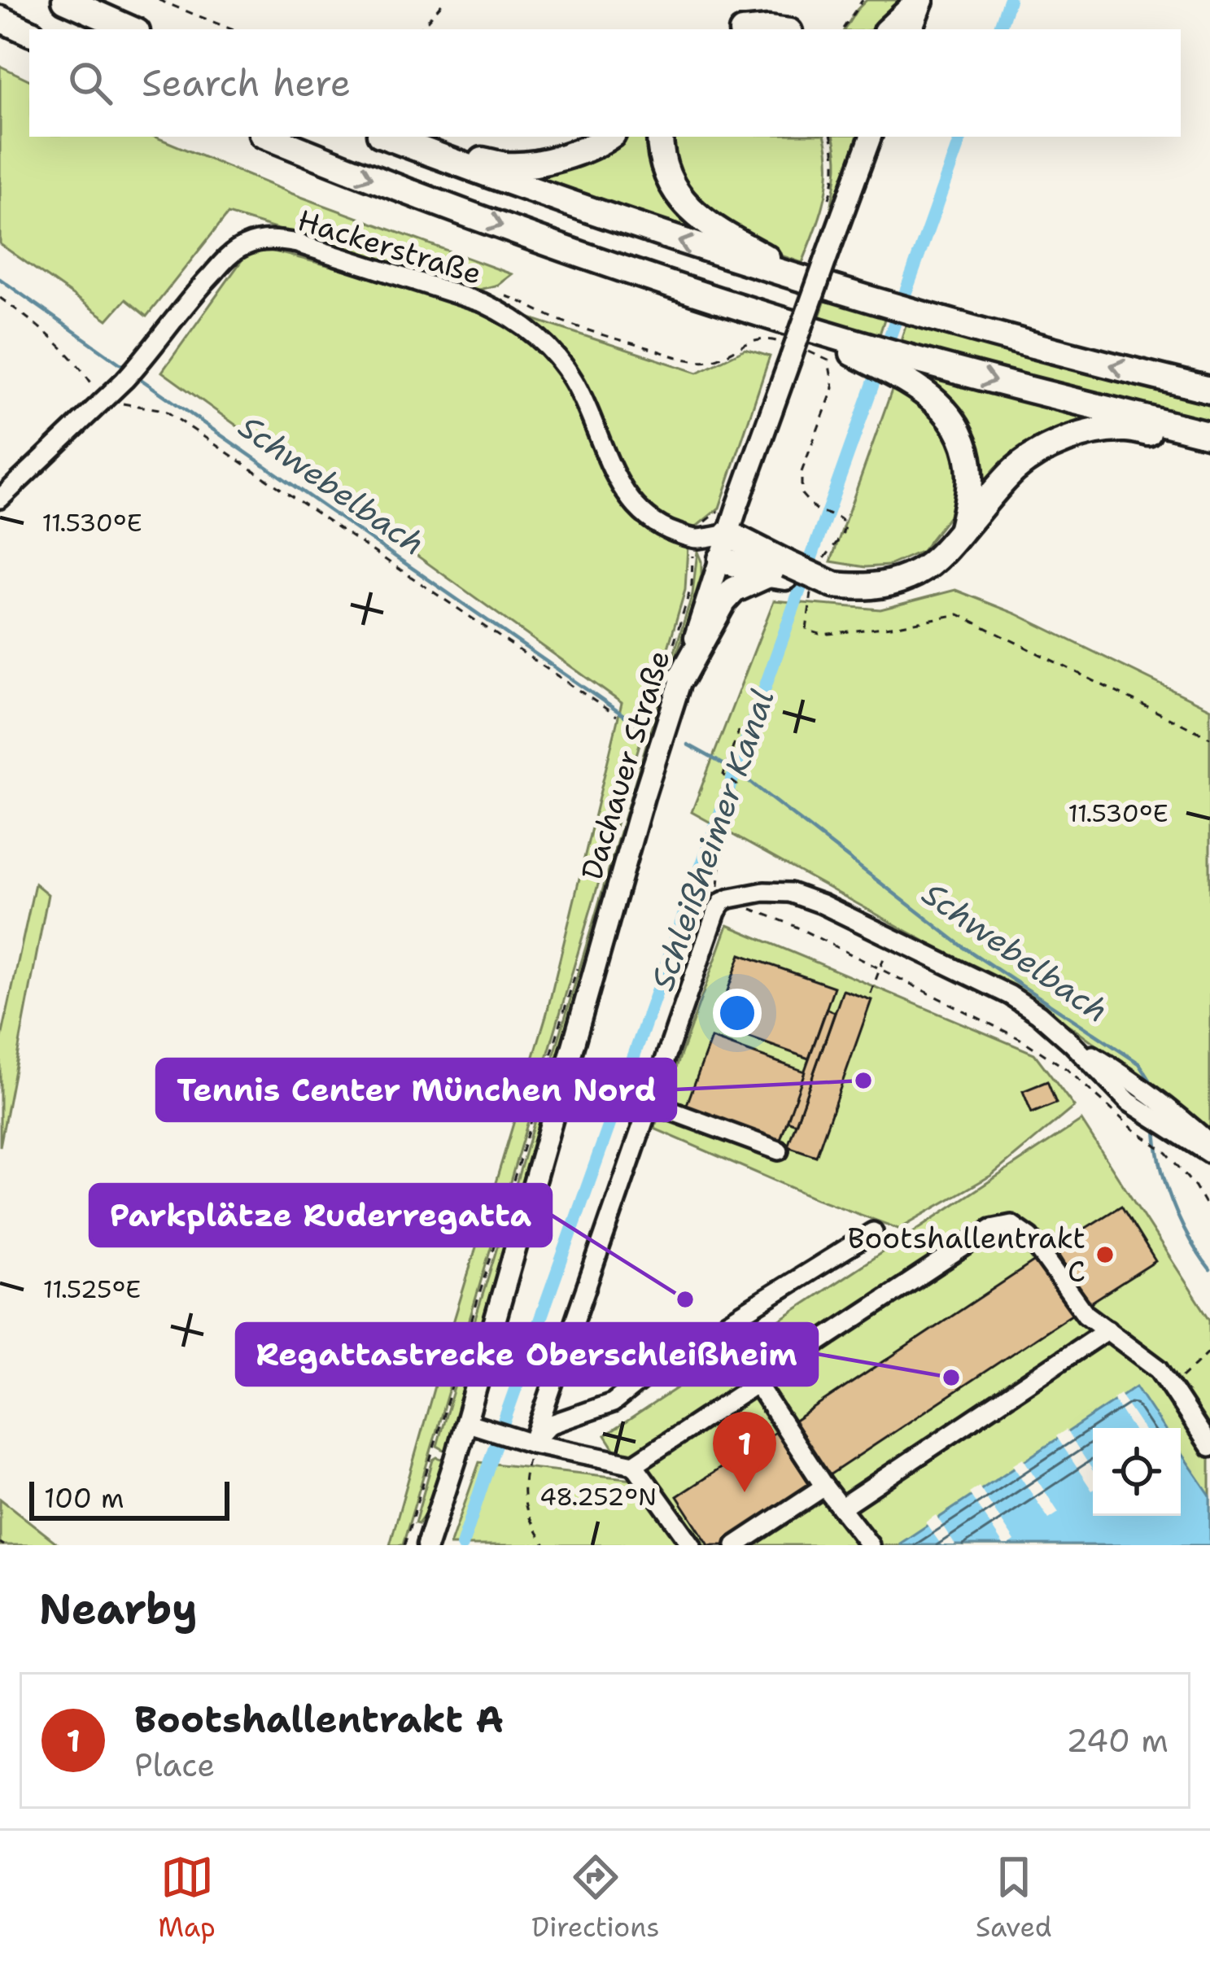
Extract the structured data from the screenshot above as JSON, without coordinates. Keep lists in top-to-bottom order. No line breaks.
{"streets":{"main road":["Dachauer Straße"],"street":["Hackerstraße"]},"crossings":[["Hackerstraße","Dachauer Straße"]],"water":["Schwebelbach","Schleißheimer Kanal"],"places":["Tennis Center München Nord","Bootshallentrakt C","Parkplätze Ruderregatta","Regattastrecke Oberschleißheim"],"scale_bar":"100 m","page":{"search":"Search here","pins":"1","scale":"100 m","heading":"Nearby","list":[{"mark":"1","name":"Bootshallentrakt A","note":"Place","value":"240 m"}],"nav":["Map","Directions","Saved"]},"coordinates":["11.530°E","11.525°E","48.252°N"]}
